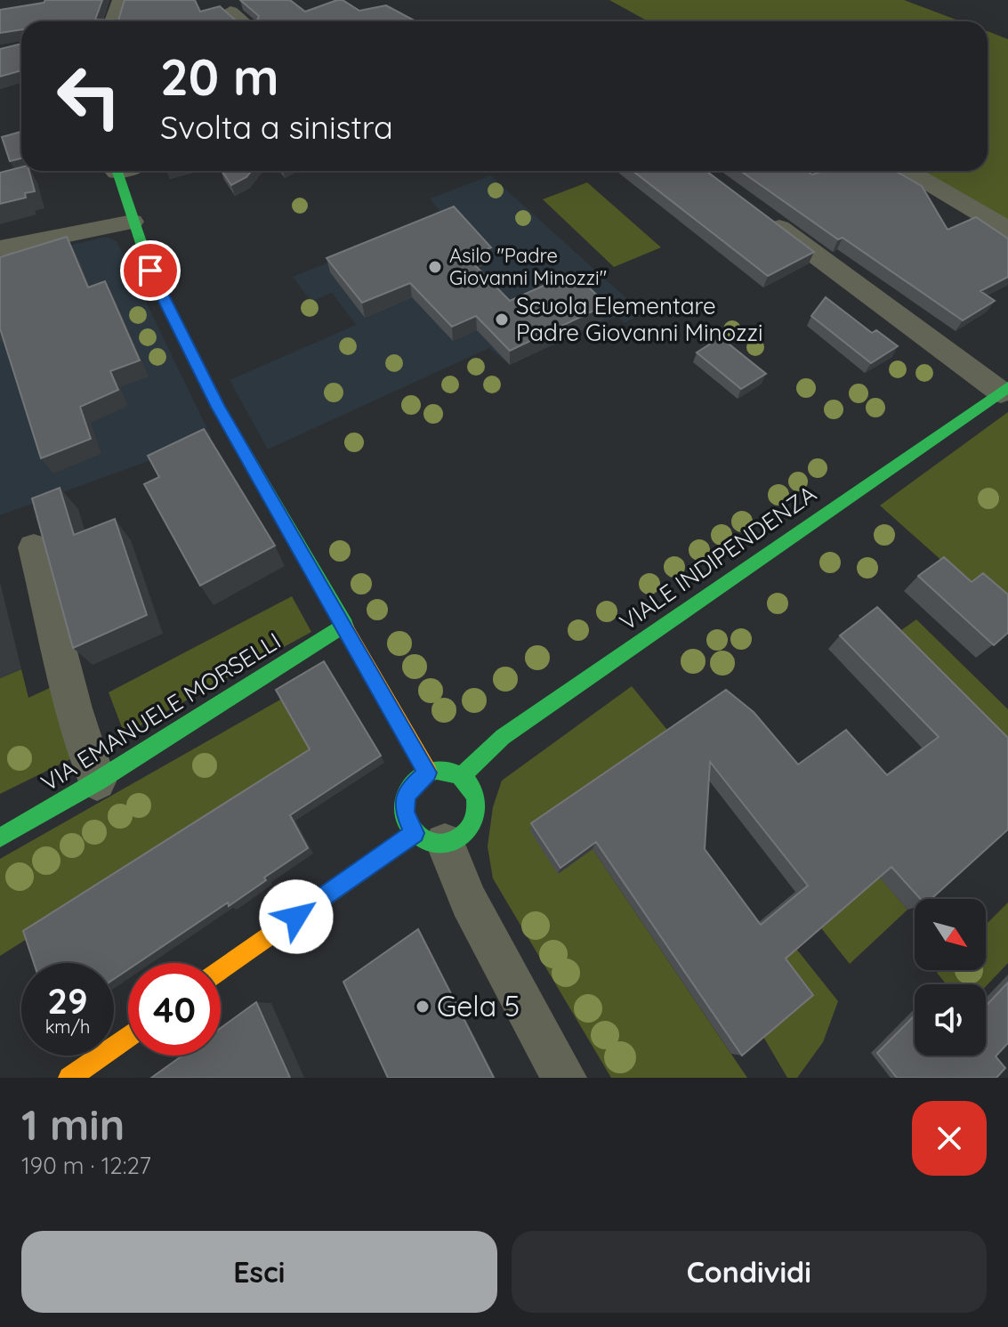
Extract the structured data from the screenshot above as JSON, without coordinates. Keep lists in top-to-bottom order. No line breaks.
{"streets":{"street":["VIALE INDIPENDENZA","VIA EMANUELE MORSELLI"]},"places":["Asilo \"Padre Giovanni Minozzi\"","Scuola Elementare Padre Giovanni Minozzi","Gela 5"],"north":"bottom right","page":{"turn":["20 m","Svolta a sinistra"],"speed":"29 km/h","limit":"40","heading":["1 min","190 m · 12:27"],"buttons":["Esci","Condividi"]}}
